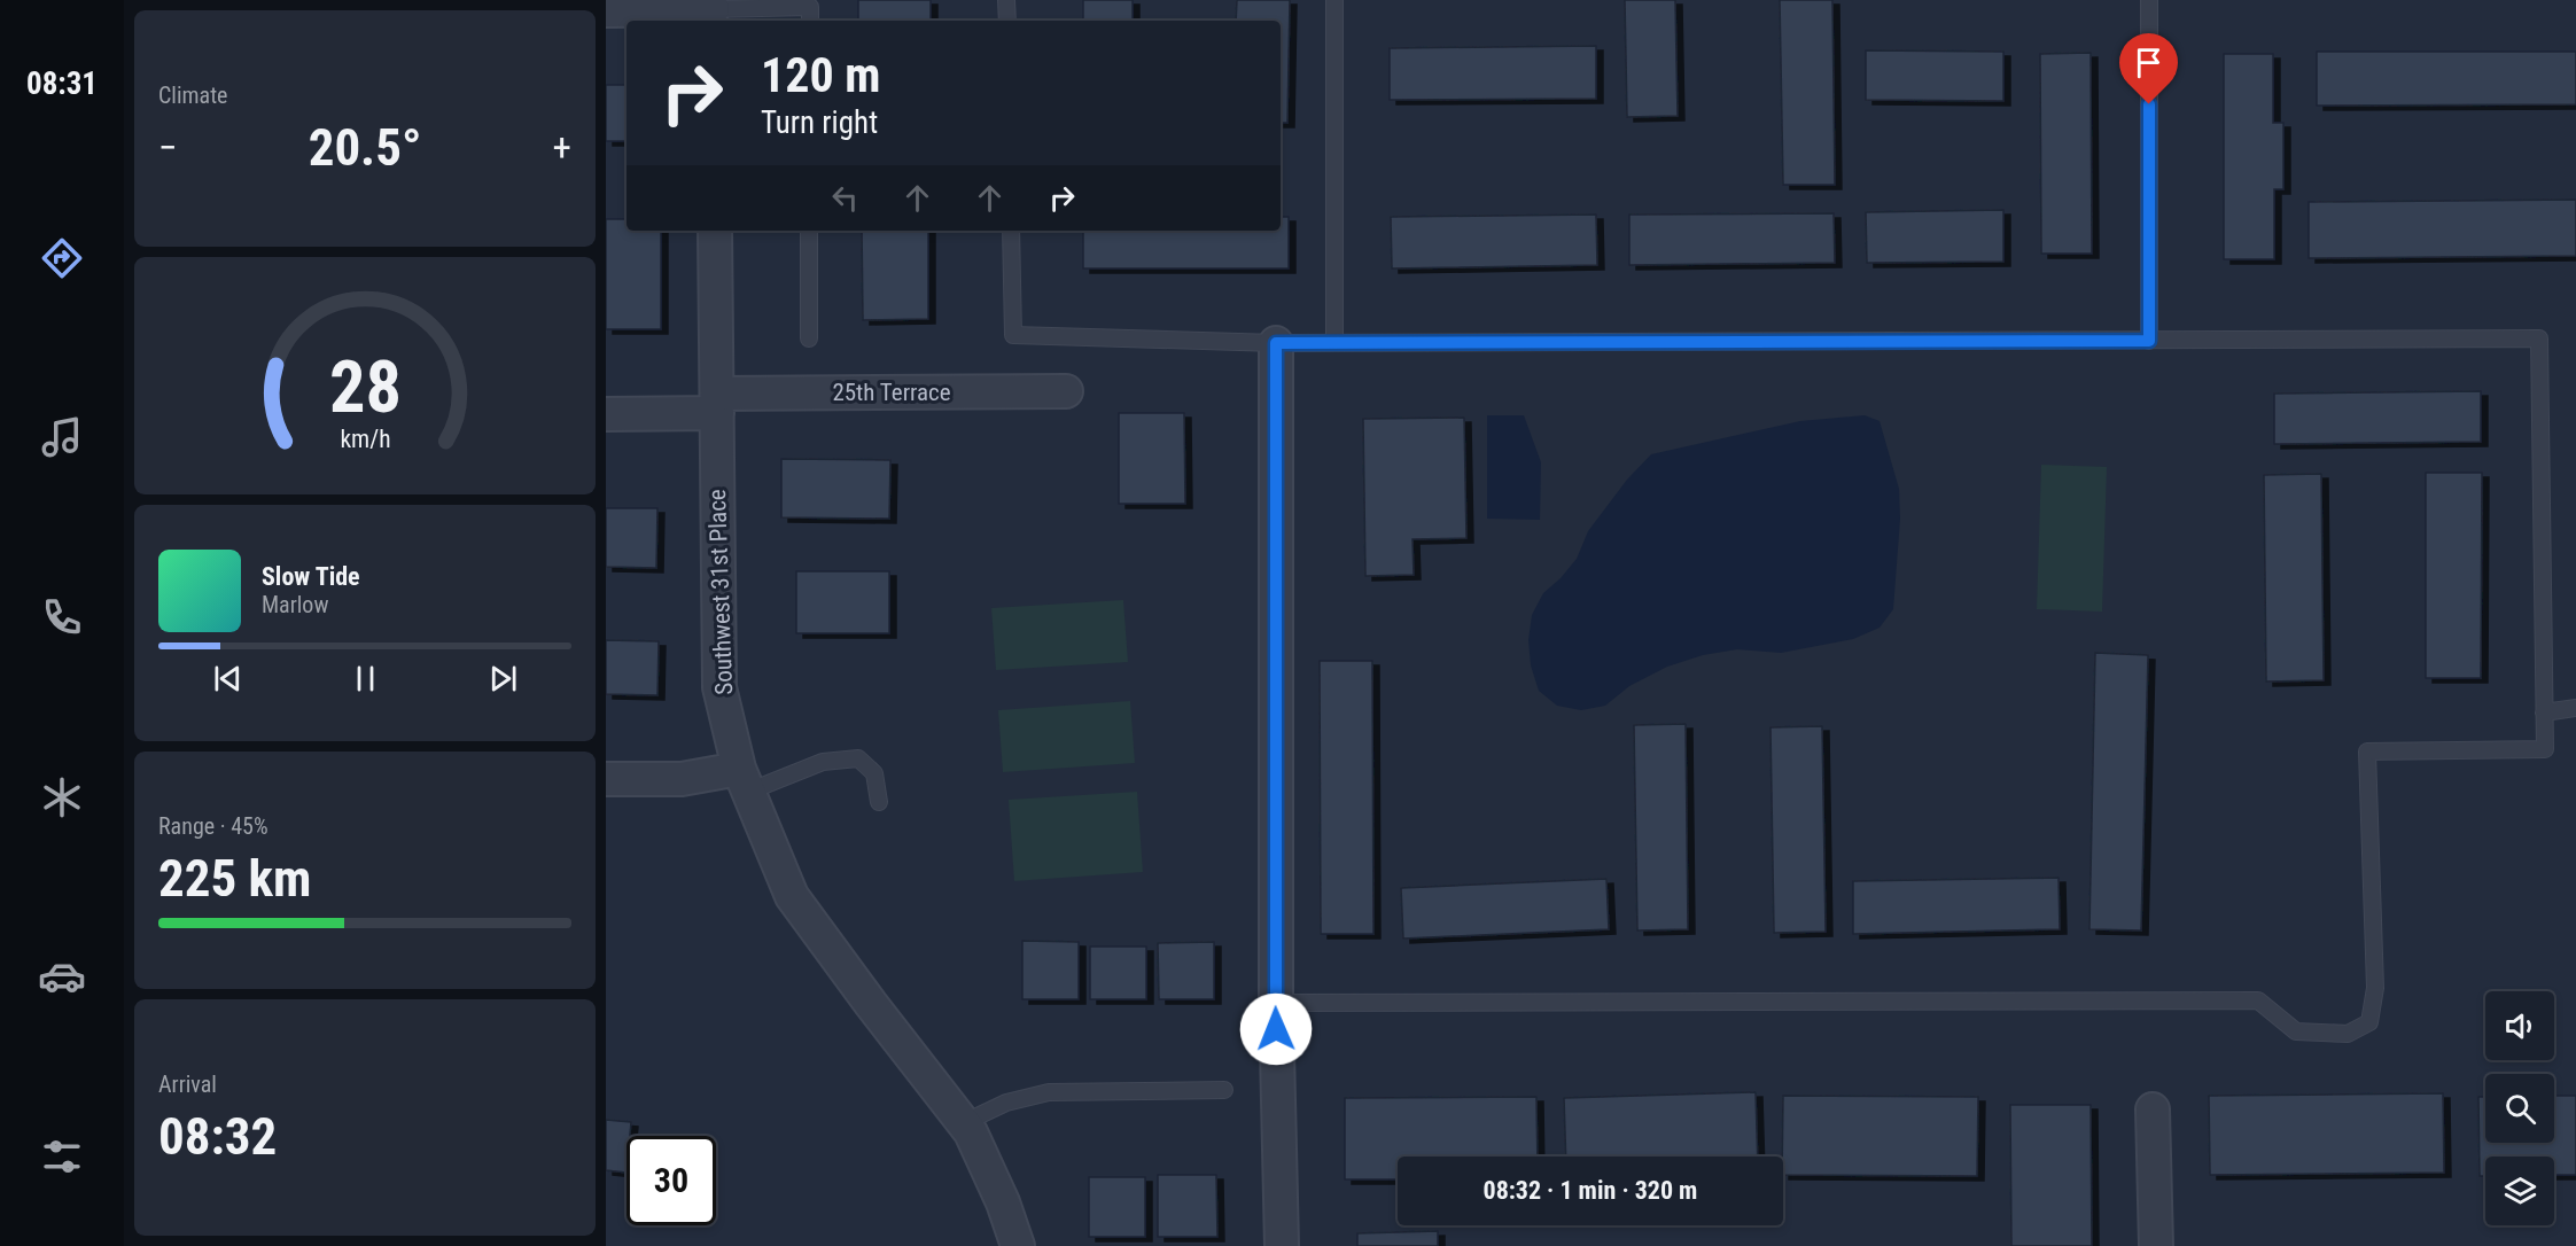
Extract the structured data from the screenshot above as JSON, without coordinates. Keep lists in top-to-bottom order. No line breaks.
{"streets":{"street":["25th Terrace","Southwest 31st Place"]},"crossings":[["25th Terrace","Southwest 31st Place"]],"page":{"tabs":"08:31","tile":["Climate",["Range · 45%","225 km"],["Arrival","08:32"]],"turn":["120 m","Turn right"],"heat":["−","20.5°","+"],"song":["Slow Tide","Marlow"],"limit":"30","trip":"08:32 · 1 min · 320 m","gauge":["28","km/h"]}}
